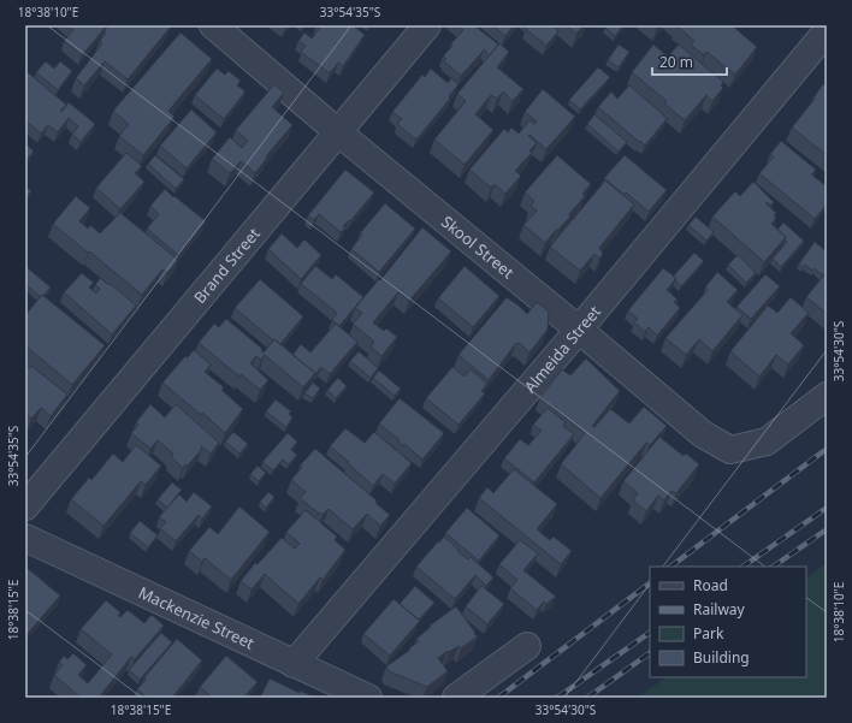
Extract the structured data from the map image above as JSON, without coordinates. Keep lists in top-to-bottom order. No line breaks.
{"streets":{"street":["Skool Street","Brand Street","Almeida Street","Mackenzie Street"]},"crossings":[["Skool Street","Brand Street"],["Skool Street","Almeida Street"],["Almeida Street","Mackenzie Street"]],"legend":["Road","Railway","Park","Building"],"scale_bar":"20 m","coordinates":["18°38'10\"E","33°54'35\"S","33°54'30\"S","18°38'15\"E"]}
